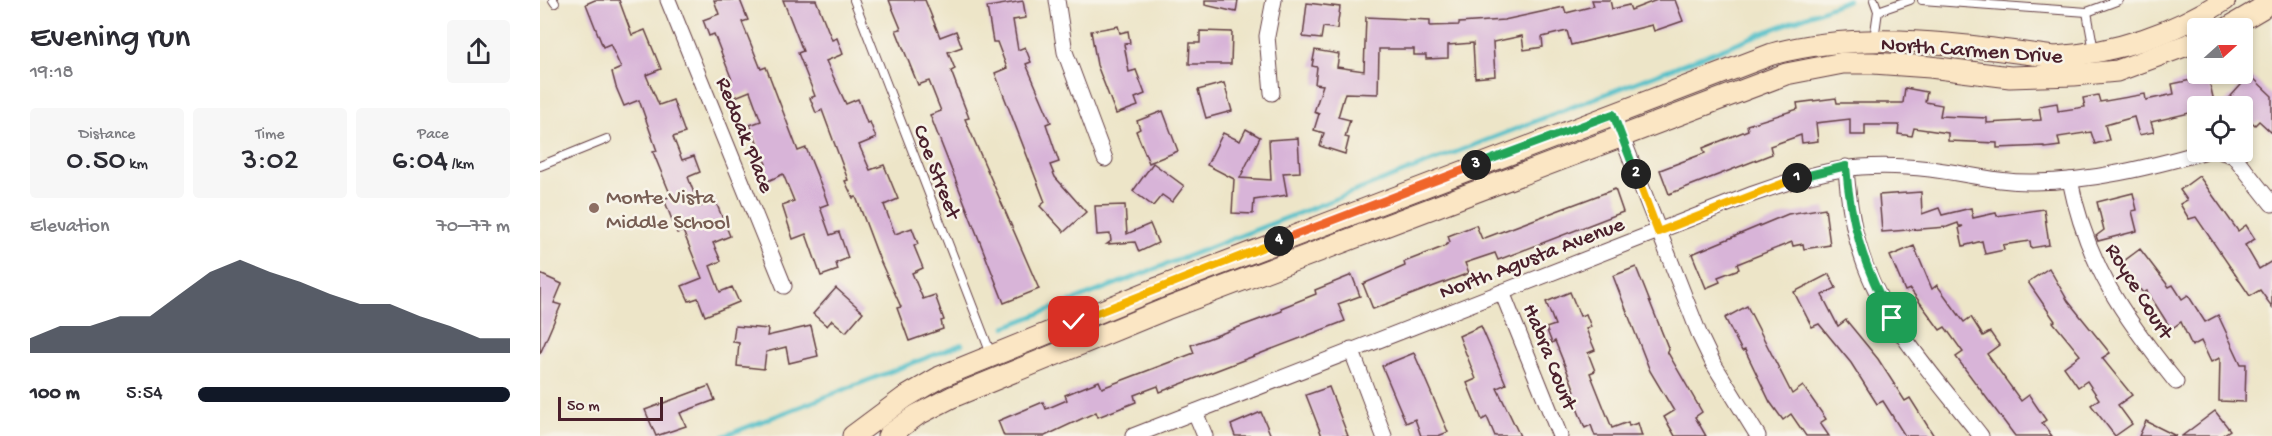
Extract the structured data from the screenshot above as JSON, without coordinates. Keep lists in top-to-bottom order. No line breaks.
{"streets":{"main road":["North Carmen Drive"],"street":["Redoak Place","North Agusta Avenue","Royce Court","Habra Court"],"lane":["Coe Street"]},"crossings":[["North Carmen Drive","Coe Street"],["North Agusta Avenue","Royce Court"],["North Agusta Avenue","Habra Court"]],"places":["Monte Vista Middle School"],"scale_bar":"50 m","north":"right","page":{"heading":["Evening run","19:18"],"stats":[["Distance","0.50 km"],["Time","3:02"],["Pace","6:04 /km"]],"pins":["3","2","1","4"],"chart":["Elevation","70–77 m"],"list":[{"name":"100 m","note":"5:54"}],"scale":"50 m"}}
